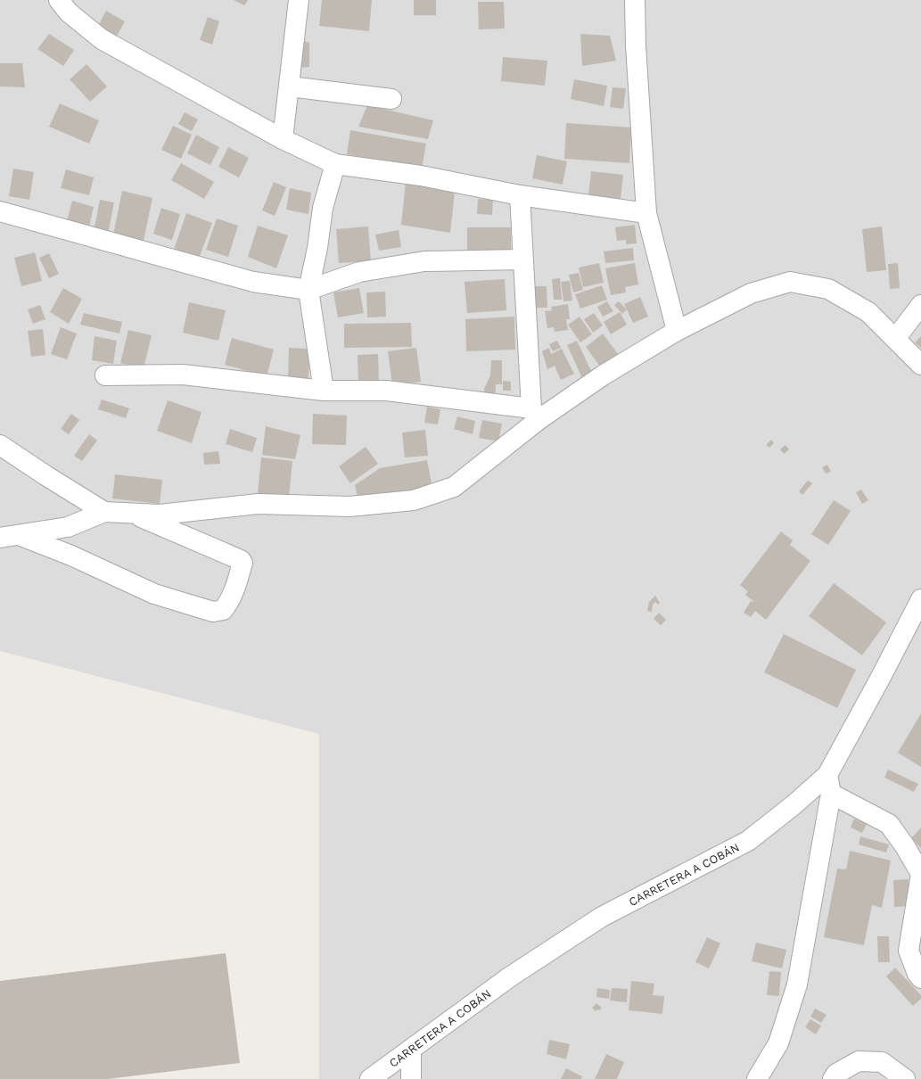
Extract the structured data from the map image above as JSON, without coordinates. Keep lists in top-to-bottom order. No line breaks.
{"streets":{"street":["CARRETERA A COBÁN"]}}
